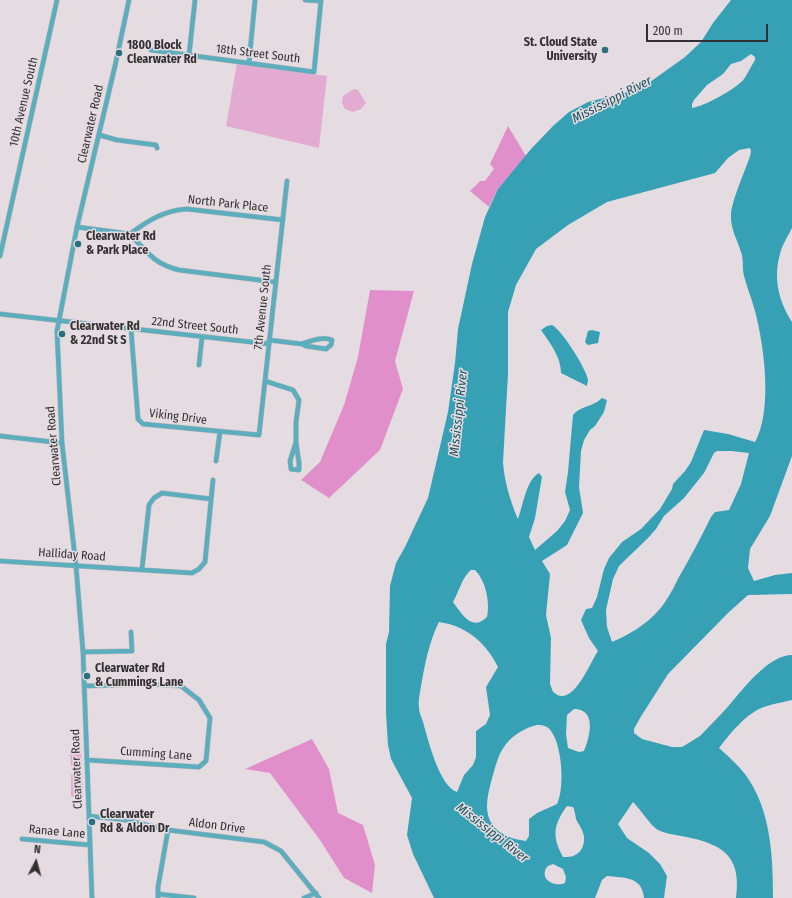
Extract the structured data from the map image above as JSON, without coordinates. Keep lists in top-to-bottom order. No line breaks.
{"streets":{"street":["18th Street South","10th Avenue South","Clearwater Road","North Park Place","7th Avenue South","22nd Street South","Viking Drive","Halliday Road","Cumming Lane","Aldon Drive","Ranae Lane"]},"crossings":[["Clearwater Road","22nd Street South"],["Clearwater Road","Halliday Road"],["Clearwater Road","Cumming Lane"],["Clearwater Road","Aldon Drive"],["Clearwater Road","Ranae Lane"],["North Park Place","7th Avenue South"],["7th Avenue South","22nd Street South"],["7th Avenue South","Viking Drive"],["22nd Street South","Viking Drive"]],"water":["Mississippi River"],"places":["St. Cloud State University","1800 Block Clearwater Rd","Clearwater Rd & Park Place","Clearwater Rd & 22nd St S","Clearwater Rd & Cummings Lane","Clearwater Rd & Aldon Dr"],"scale_bar":"200 m","north":"top"}
